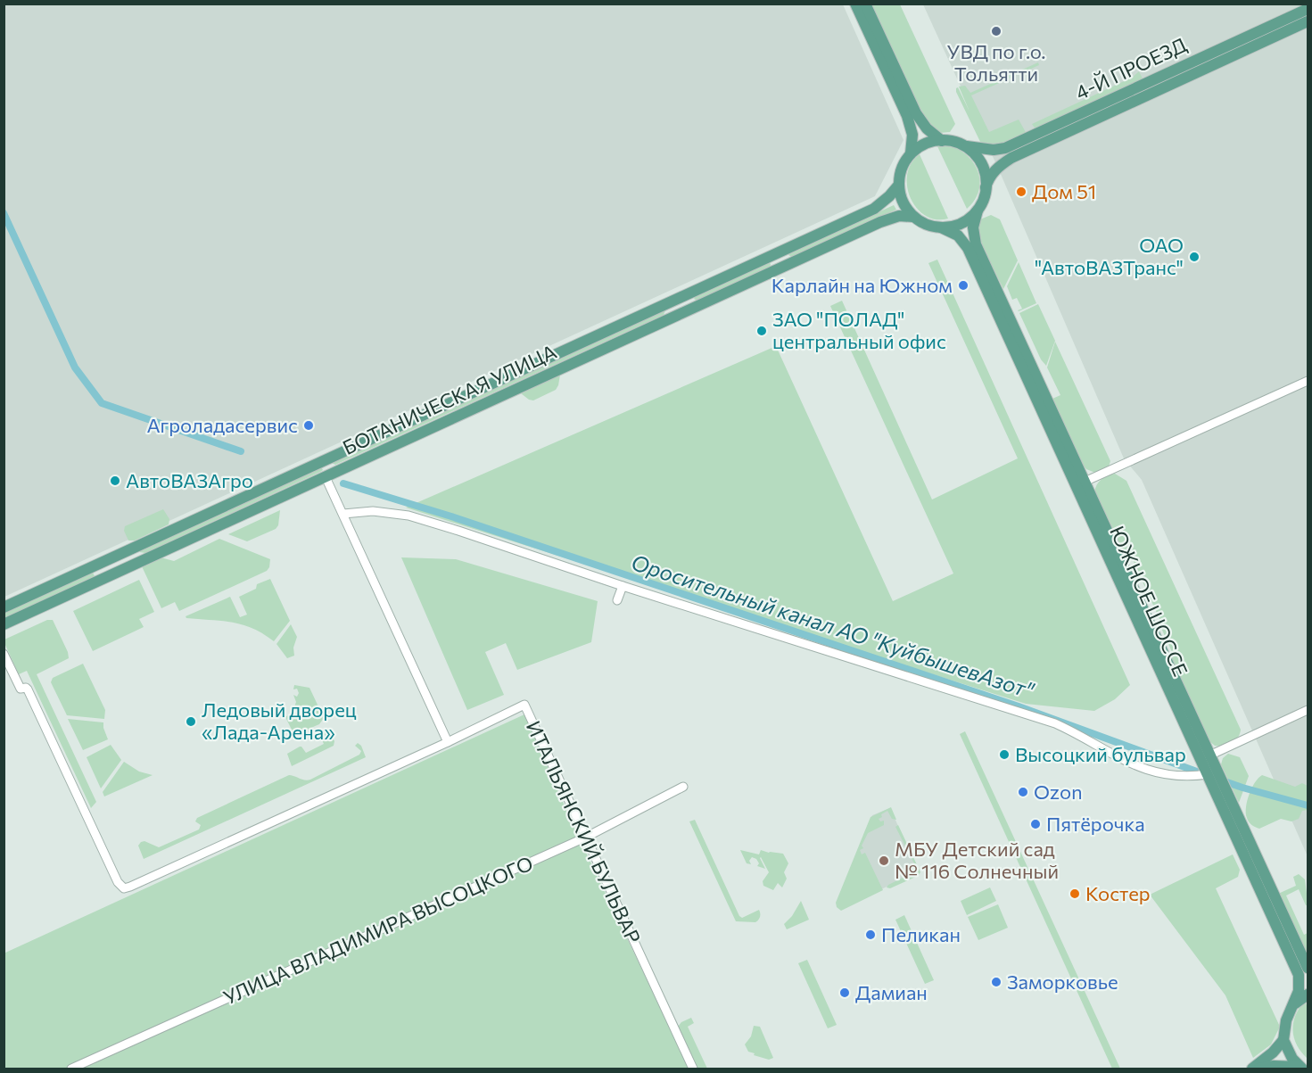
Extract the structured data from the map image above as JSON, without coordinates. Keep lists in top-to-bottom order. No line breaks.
{"streets":{"main road":["4-Й ПРОЕЗД","БОТАНИЧЕСКАЯ УЛИЦА","ЮЖНОЕ ШОССЕ"],"street":["ИТАЛЬЯНСКИЙ БУЛЬВАР","УЛИЦА ВЛАДИМИРА ВЫСОЦКОГО"]},"crossings":[["4-Й ПРОЕЗД","БОТАНИЧЕСКАЯ УЛИЦА"],["4-Й ПРОЕЗД","ЮЖНОЕ ШОССЕ"],["БОТАНИЧЕСКАЯ УЛИЦА","ЮЖНОЕ ШОССЕ"],["ИТАЛЬЯНСКИЙ БУЛЬВАР","УЛИЦА ВЛАДИМИРА ВЫСОЦКОГО"]],"water":["Оросительный канал АО \"КуйбышевАзот\""],"places":["УВД по г.о. Тольятти","Дом 51","ОАО \"АвтоВАЗТранс\"","Карлайн на Южном","ЗАО \"ПОЛАД\" центральный офис","Агроладасервис","АвтоВАЗАгро","Ледовый дворец «Лада-Арена»","Высоцкий бульвар","Ozon","Пятёрочка","МБУ Детский сад № 116 Солнечный","Костер","Пеликан","Заморковье","Дамиан"]}
